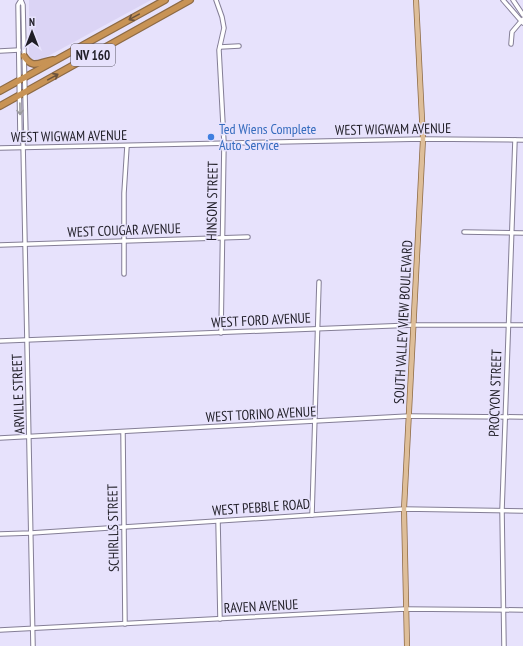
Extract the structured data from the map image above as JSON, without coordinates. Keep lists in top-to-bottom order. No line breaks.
{"streets":{"highway":["NV 160"],"main road":["SOUTH VALLEY VIEW BOULEVARD"],"street":["WEST WIGWAM AVENUE","HINSON STREET","WEST COUGAR AVENUE","WEST FORD AVENUE","PROCYON STREET","ARVILLE STREET","WEST TORINO AVENUE","WEST PEBBLE ROAD","SCHIRLLS STREET","RAVEN AVENUE"]},"crossings":[["NV 160","ARVILLE STREET"],["WEST WIGWAM AVENUE","HINSON STREET"],["WEST WIGWAM AVENUE","SOUTH VALLEY VIEW BOULEVARD"],["WEST WIGWAM AVENUE","PROCYON STREET"],["WEST WIGWAM AVENUE","ARVILLE STREET"],["HINSON STREET","WEST COUGAR AVENUE"],["HINSON STREET","WEST FORD AVENUE"],["WEST COUGAR AVENUE","ARVILLE STREET"],["WEST FORD AVENUE","SOUTH VALLEY VIEW BOULEVARD"],["WEST FORD AVENUE","PROCYON STREET"],["WEST FORD AVENUE","ARVILLE STREET"],["SOUTH VALLEY VIEW BOULEVARD","WEST TORINO AVENUE"],["SOUTH VALLEY VIEW BOULEVARD","WEST PEBBLE ROAD"],["SOUTH VALLEY VIEW BOULEVARD","RAVEN AVENUE"],["PROCYON STREET","WEST TORINO AVENUE"],["PROCYON STREET","WEST PEBBLE ROAD"],["PROCYON STREET","RAVEN AVENUE"],["ARVILLE STREET","WEST TORINO AVENUE"],["ARVILLE STREET","WEST PEBBLE ROAD"],["ARVILLE STREET","RAVEN AVENUE"],["WEST TORINO AVENUE","SCHIRLLS STREET"],["WEST PEBBLE ROAD","SCHIRLLS STREET"],["SCHIRLLS STREET","RAVEN AVENUE"]],"places":["Ted Wiens Complete Auto Service"],"north":"top"}
